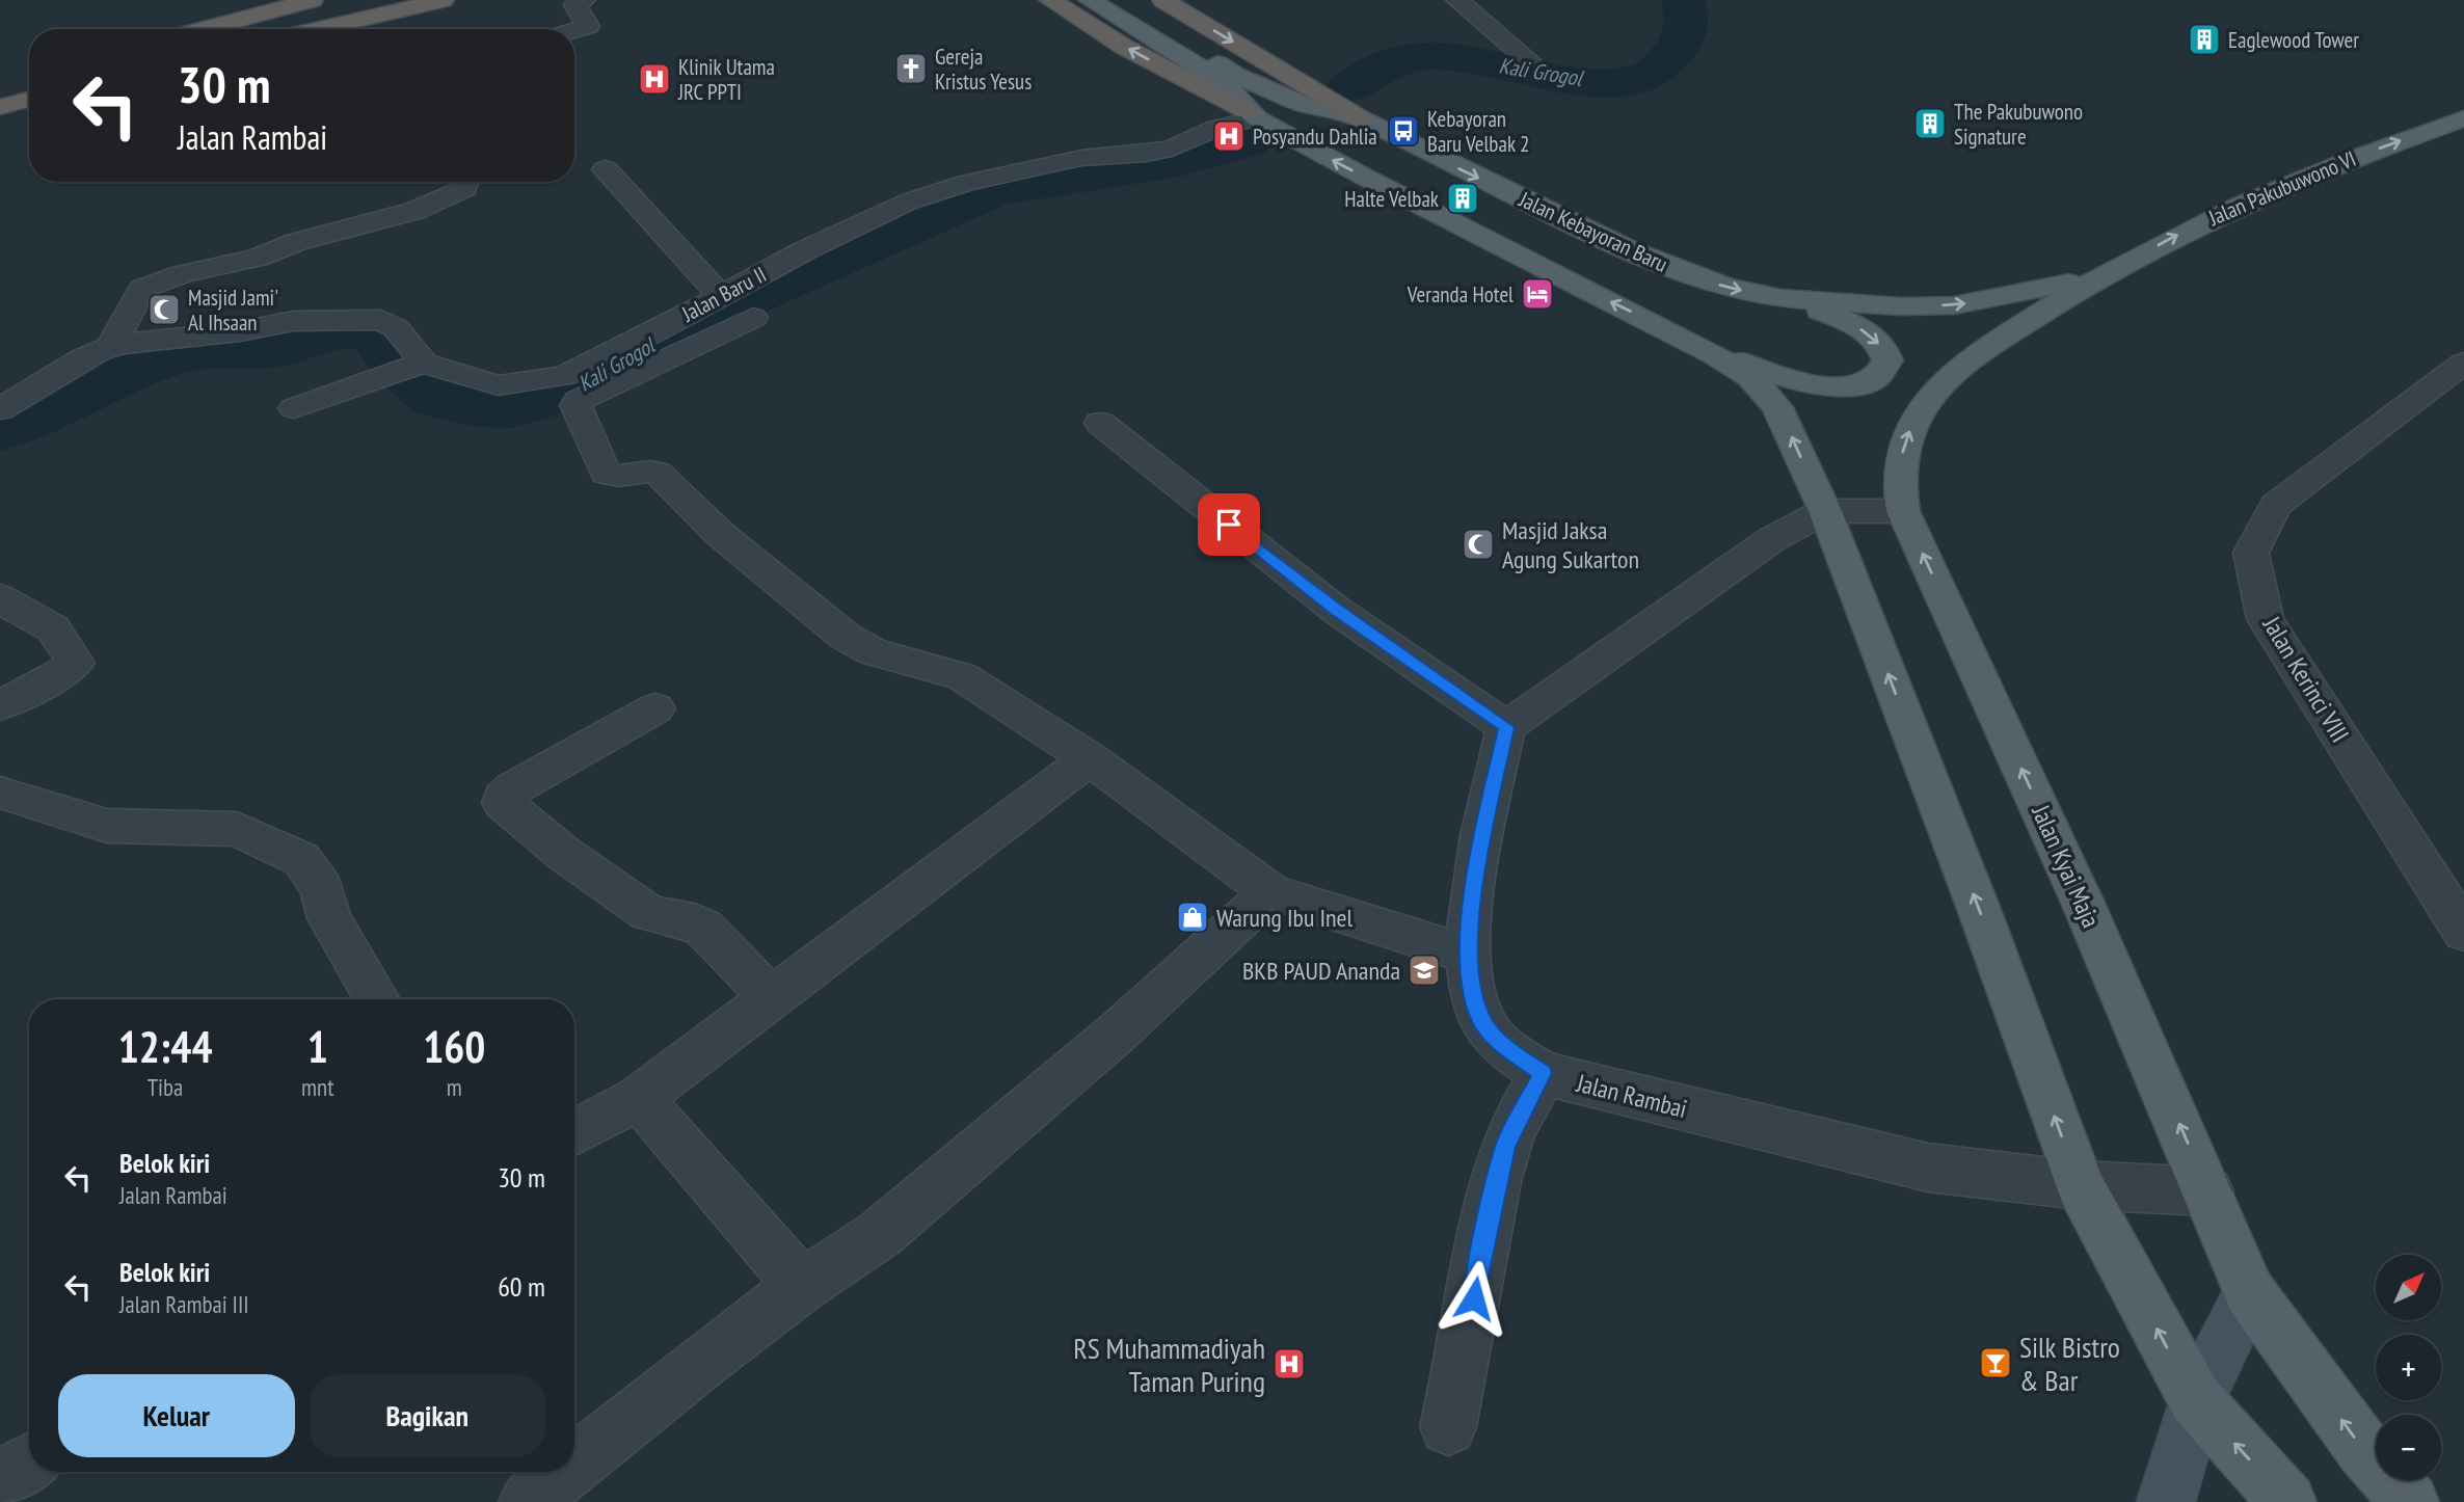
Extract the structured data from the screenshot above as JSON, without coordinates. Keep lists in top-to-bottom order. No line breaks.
{"streets":{"main road":["Jalan Pakubuwono VI","Jalan Kebayoran Baru","Jalan Kyai Maja"],"street":["Jalan Baru II","Jalan Kerinci VIII","Jalan Rambai"]},"crossings":[["Jalan Pakubuwono VI","Jalan Kebayoran Baru"],["Jalan Pakubuwono VI","Jalan Kyai Maja"],["Jalan Kebayoran Baru","Jalan Kyai Maja"],["Jalan Kyai Maja","Jalan Rambai"]],"one_way":["Jalan Pakubuwono VI"],"water":["Kali Grogol"],"places":{"building":["Eaglewood Tower","The Pakubuwono Signature","Halte Velbak"],"church":["Gereja Kristus Yesus"],"hospital":["Klinik Utama JRC PPTI","Posyandu Dahlia","RS Muhammadiyah Taman Puring"],"bus stop":["Kebayoran Baru Velbak 2"],"hotel":["Veranda Hotel"],"mosque":["Masjid Jami' Al Ihsaan","Masjid Jaksa Agung Sukarton"],"shop":["Warung Ibu Inel"],"school or university":["BKB PAUD Ananda"],"bar":["Silk Bistro & Bar"]},"north":"top right","page":{"turn":["30 m","Jalan Rambai"],"eta":["12:44","Tiba","1","mnt","160","m"],"list":[{"name":"Belok kiri","note":"Jalan Rambai","value":"30 m"},{"name":"Belok kiri","note":"Jalan Rambai III","value":"60 m"}],"map_buttons":["+","−"],"buttons":["Keluar","Bagikan"]}}
